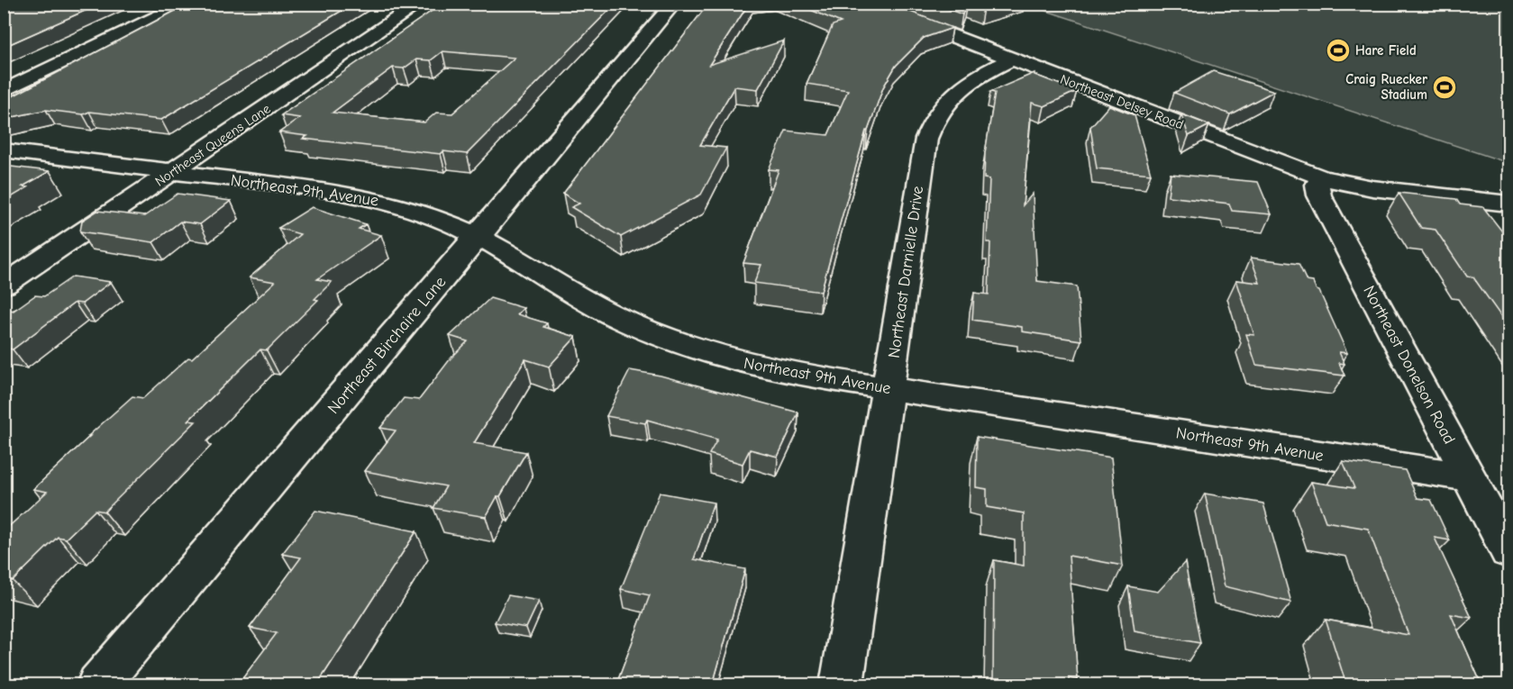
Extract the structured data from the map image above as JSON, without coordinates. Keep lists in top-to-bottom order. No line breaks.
{"streets":{"street":["Northeast Delsey Road","Northeast Queens Lane","Northeast 9th Avenue","Northeast Darnielle Drive","Northeast Birchaire Lane","Northeast Donelson Road"]},"crossings":[["Northeast Delsey Road","Northeast Darnielle Drive"],["Northeast Delsey Road","Northeast Donelson Road"],["Northeast Queens Lane","Northeast 9th Avenue"],["Northeast 9th Avenue","Northeast Darnielle Drive"],["Northeast 9th Avenue","Northeast Birchaire Lane"],["Northeast 9th Avenue","Northeast Donelson Road"]],"places":{"sports":["Hare Field","Craig Ruecker Stadium"]}}
